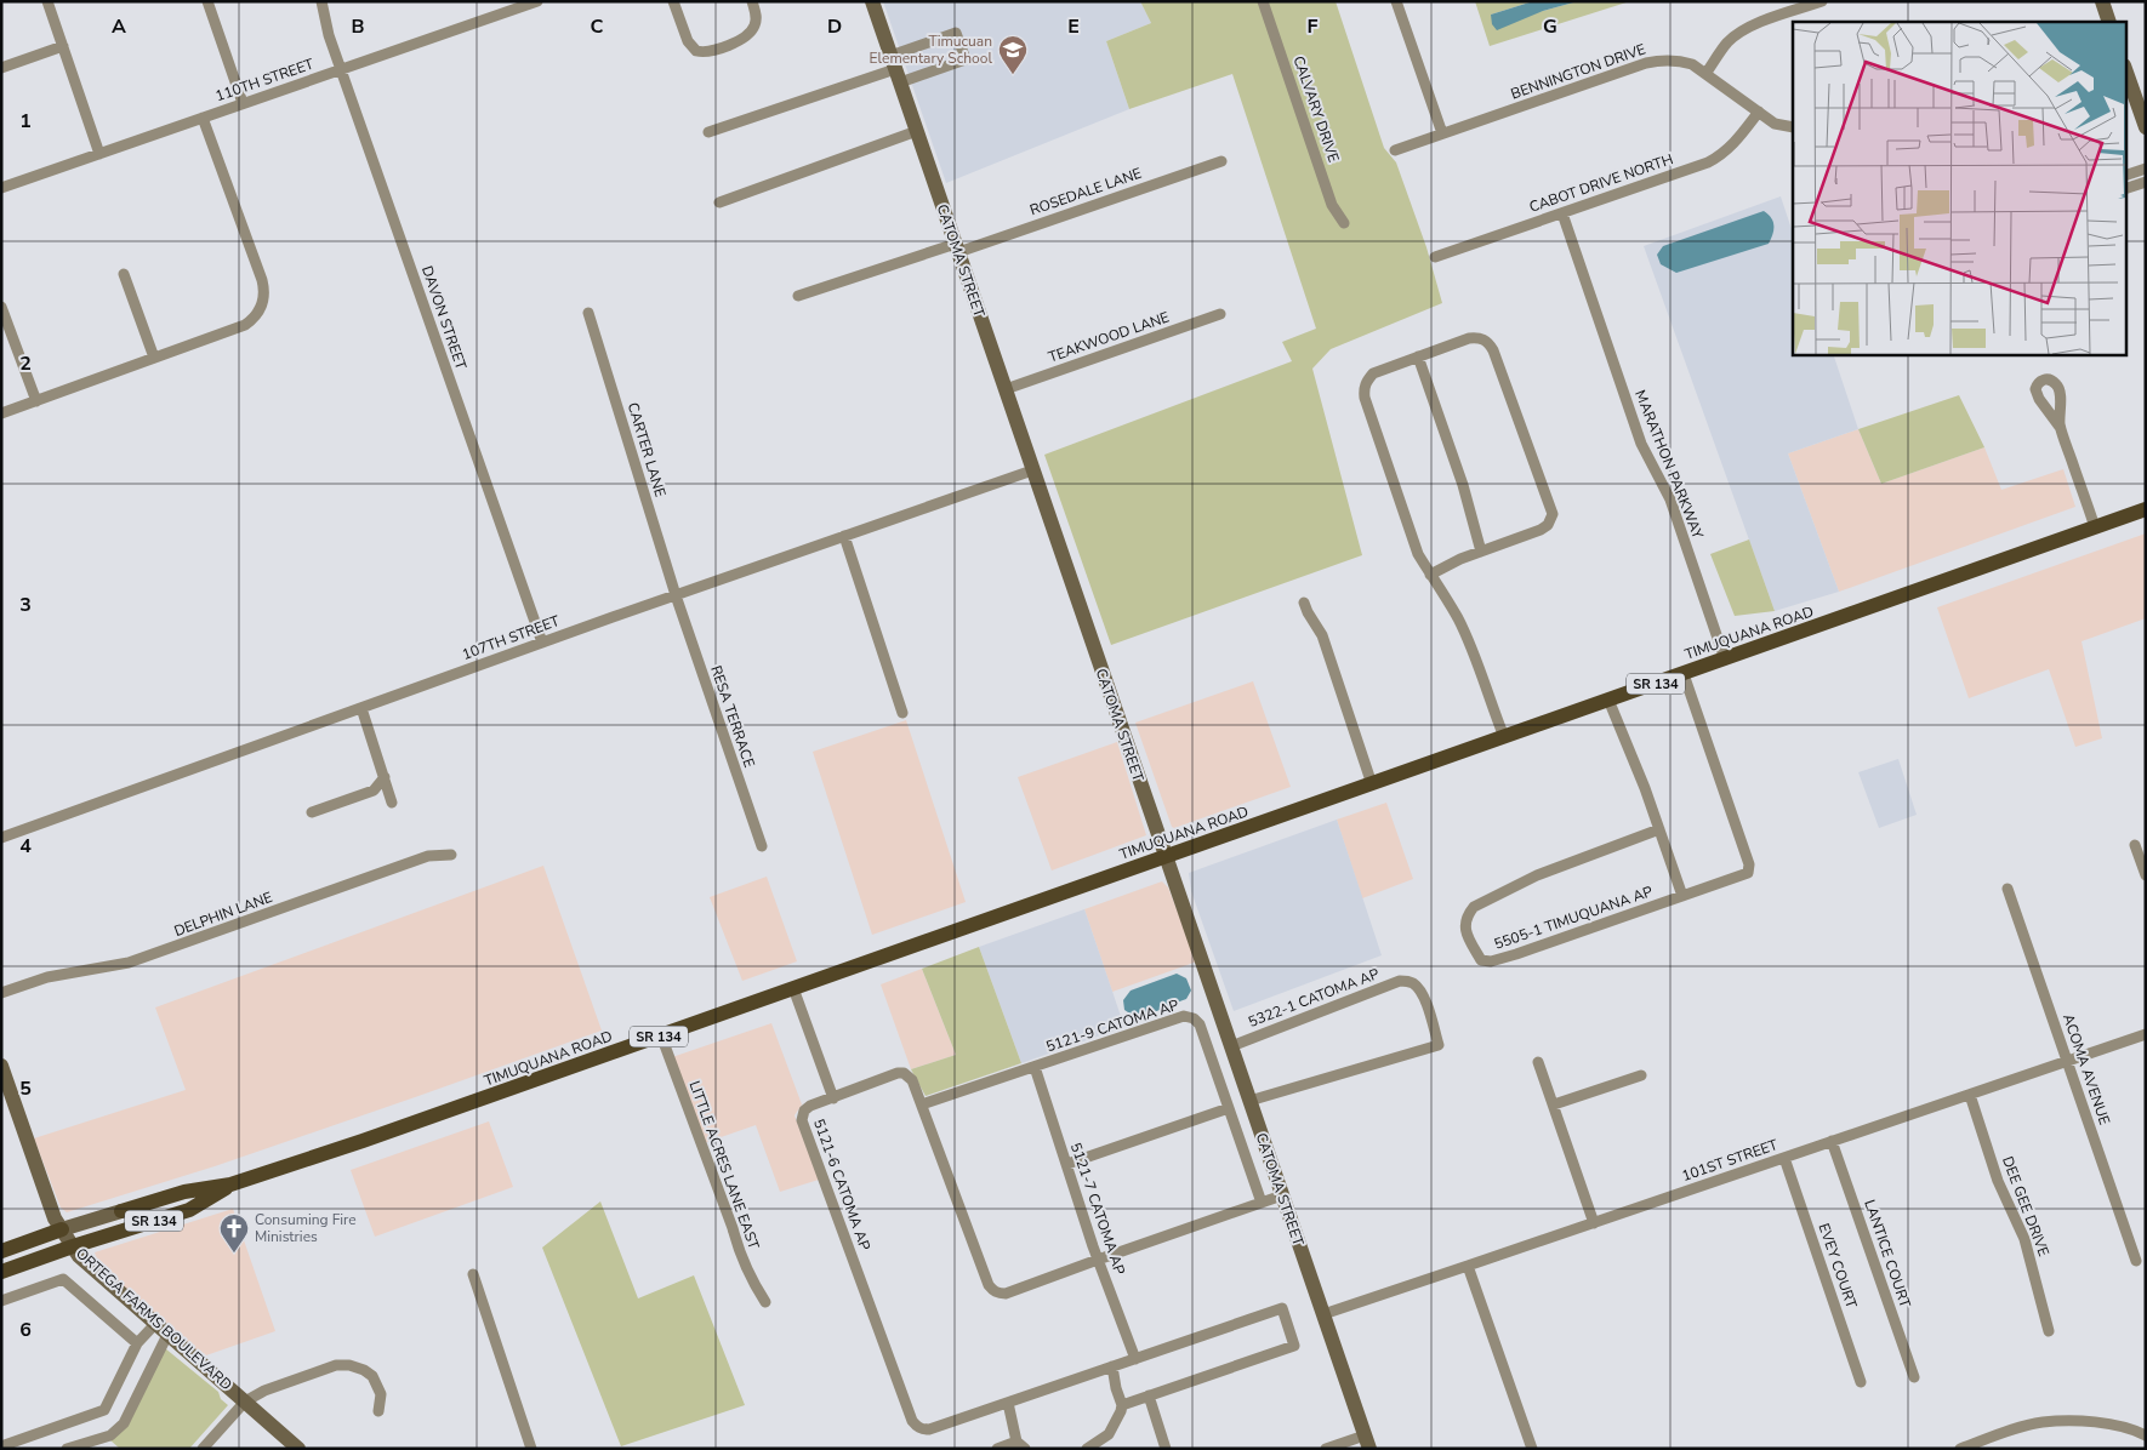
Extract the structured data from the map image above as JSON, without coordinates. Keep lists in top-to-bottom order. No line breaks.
{"streets":{"main road":["TIMUQUANA ROAD","SR 134"],"street":["BENNINGTON DRIVE","110TH STREET","CALVARY DRIVE","CABOT DRIVE NORTH","ROSEDALE LANE","CATOMA STREET","DAVON STREET","TEAKWOOD LANE","CARTER LANE","MARATHON PARKWAY","107TH STREET","RESA TERRACE","DELPHIN LANE","5505-1 TIMUQUANA AP","5322-1 CATOMA AP","5121-9 CATOMA AP","ACOMA AVENUE","101ST STREET","LITTLE ACRES LANE EAST","5121-6 CATOMA AP","DEE GEE DRIVE","5121-7 CATOMA AP","LANTICE COURT","EVEY COURT","ORTEGA FARMS BOULEVARD"]},"crossings":[["BENNINGTON DRIVE","CABOT DRIVE NORTH"],["110TH STREET","DAVON STREET"],["CABOT DRIVE NORTH","MARATHON PARKWAY"],["ROSEDALE LANE","CATOMA STREET"],["CATOMA STREET","TEAKWOOD LANE"],["CATOMA STREET","TIMUQUANA ROAD"],["CATOMA STREET","107TH STREET"],["CATOMA STREET","5322-1 CATOMA AP"],["CATOMA STREET","101ST STREET"],["CATOMA STREET","5121-6 CATOMA AP"],["DAVON STREET","107TH STREET"],["CARTER LANE","107TH STREET"],["CARTER LANE","RESA TERRACE"],["MARATHON PARKWAY","TIMUQUANA ROAD"],["TIMUQUANA ROAD","5505-1 TIMUQUANA AP"],["TIMUQUANA ROAD","LITTLE ACRES LANE EAST"],["TIMUQUANA ROAD","ORTEGA FARMS BOULEVARD"],["107TH STREET","RESA TERRACE"],["5121-9 CATOMA AP","5121-6 CATOMA AP"],["5121-9 CATOMA AP","5121-7 CATOMA AP"],["ACOMA AVENUE","101ST STREET"],["101ST STREET","DEE GEE DRIVE"],["101ST STREET","LANTICE COURT"],["101ST STREET","EVEY COURT"],["5121-6 CATOMA AP","5121-7 CATOMA AP"]],"places":{"school or university":["Timucuan Elementary School"],"church":["Consuming Fire Ministries"]},"grid":{"columns":["A","B","C","D","E","F","G"],"rows":["1","2","3","4","5","6"]}}
